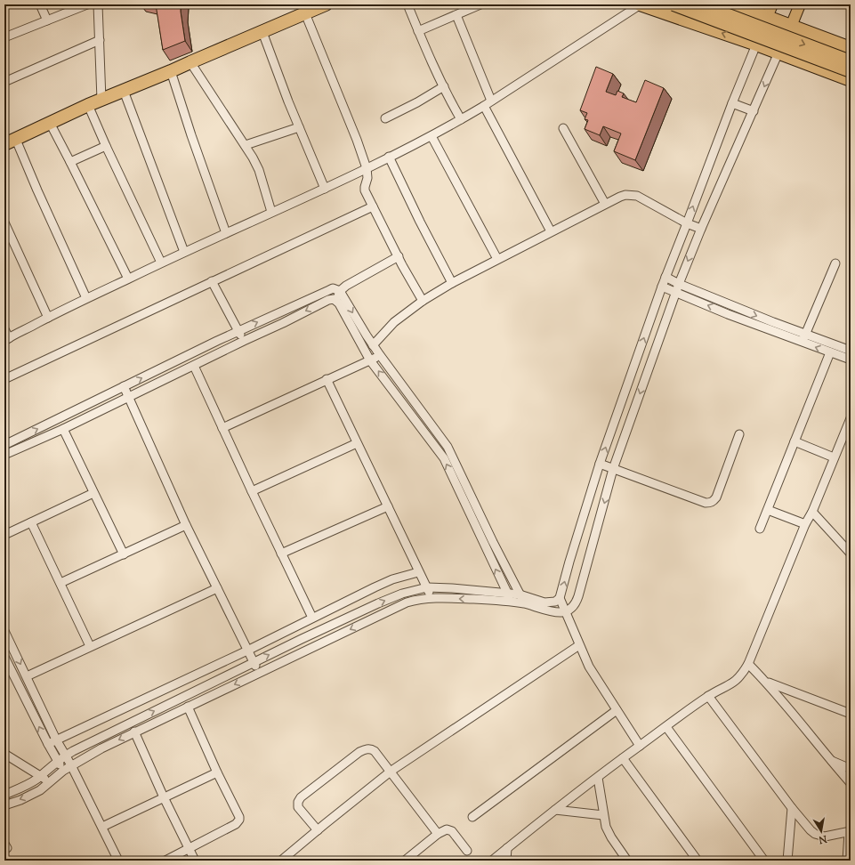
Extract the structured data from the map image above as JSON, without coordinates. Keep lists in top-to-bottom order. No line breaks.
{"north":"bottom"}
